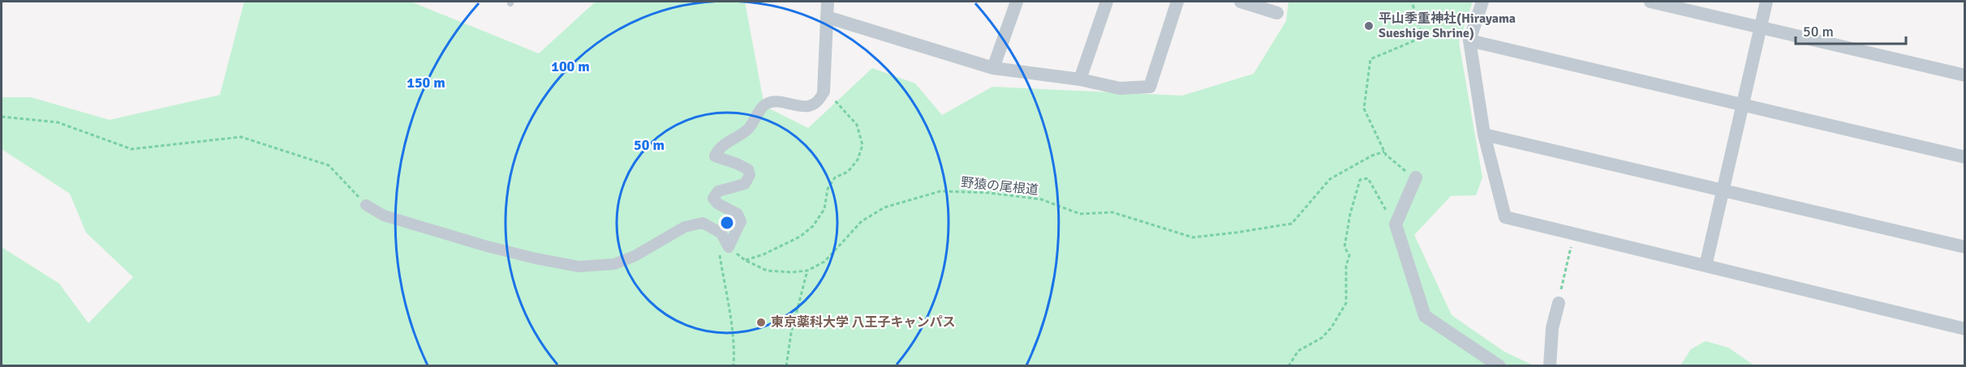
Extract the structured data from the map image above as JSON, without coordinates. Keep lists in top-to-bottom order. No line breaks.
{"streets":{"path":["野猿の尾根道"]},"places":["平山季重神社(Hirayama Sueshige Shrine)","東京薬科大学 八王子キャンパス"],"scale_bar":"50 m","rings":["100 m","150 m","50 m"]}
